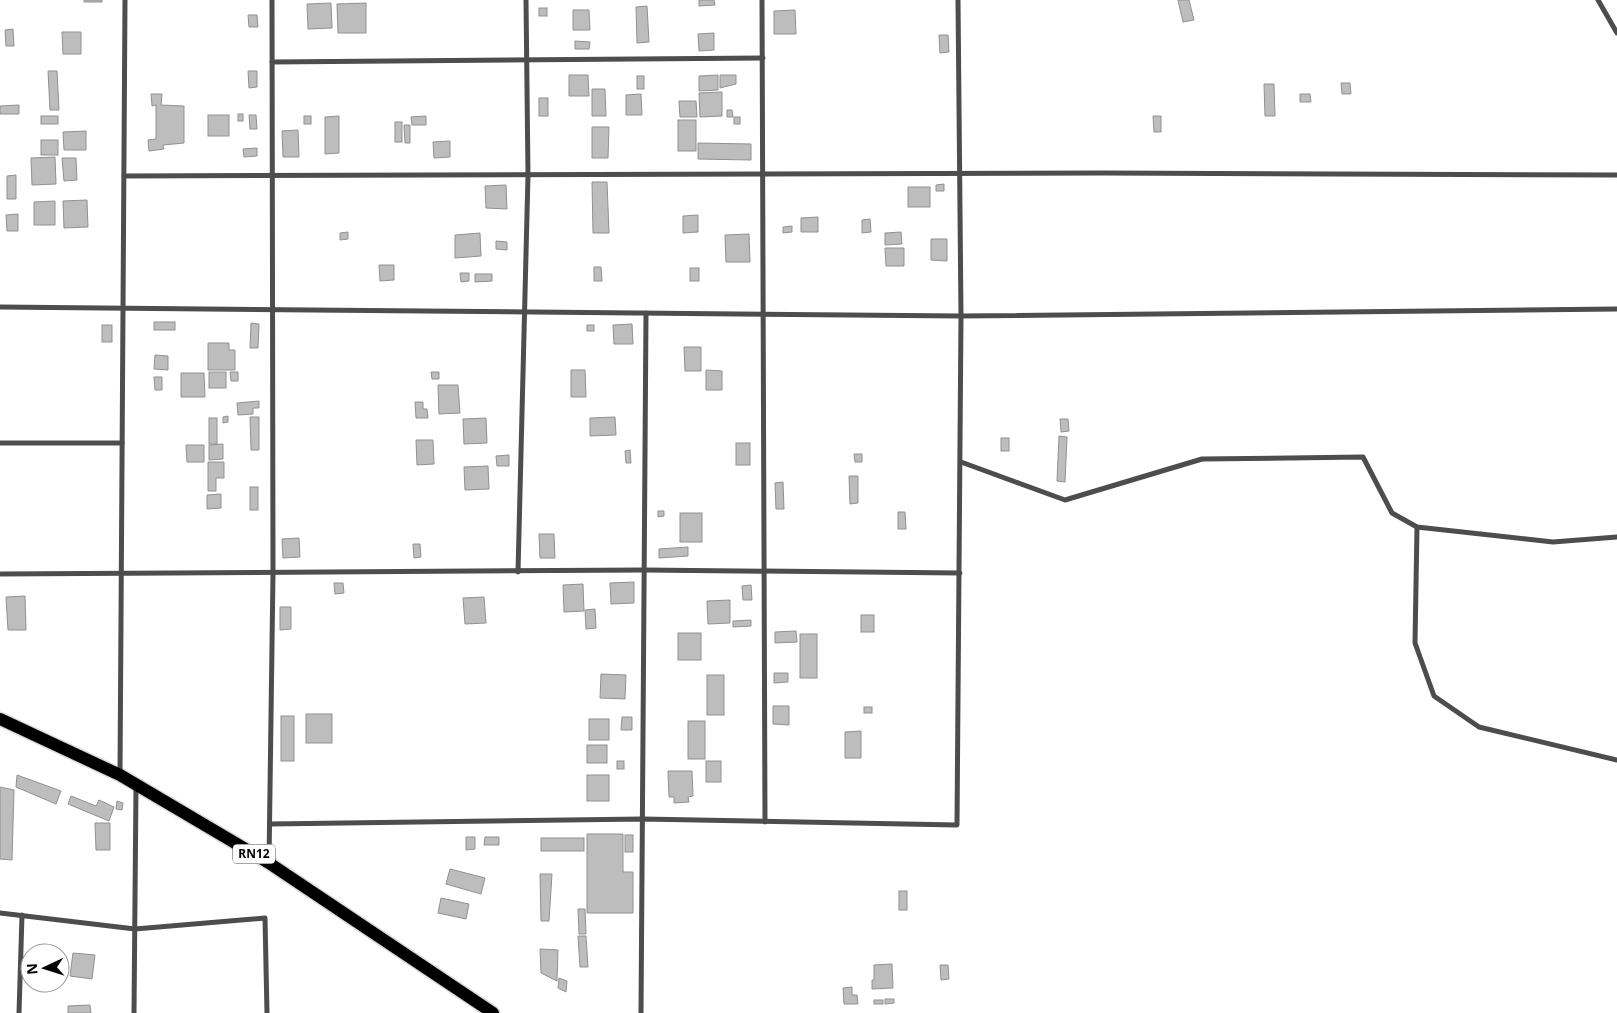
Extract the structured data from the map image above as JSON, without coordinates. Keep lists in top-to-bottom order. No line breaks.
{"streets":{"main road":["RN12"]},"north":"left"}
